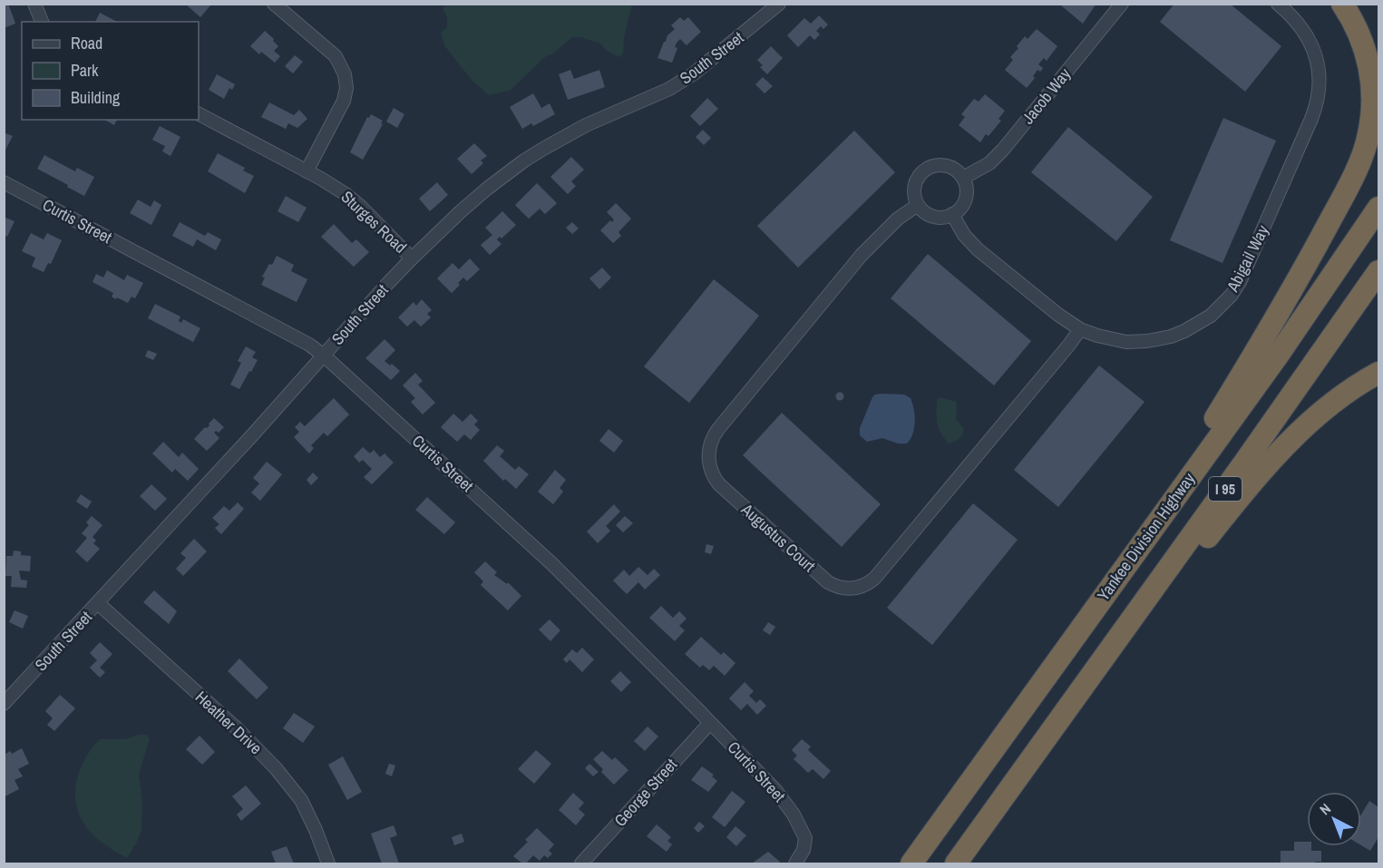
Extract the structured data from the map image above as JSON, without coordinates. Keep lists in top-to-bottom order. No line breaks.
{"streets":{"highway":["I 95","Yankee Division Highway"],"street":["South Street","Jacob Way","Curtis Street","Sturges Road","Abigail Way","Augustus Court","Heather Drive","George Street"]},"crossings":[["South Street","Curtis Street"],["South Street","Sturges Road"],["South Street","Heather Drive"],["Jacob Way","Abigail Way"],["Jacob Way","Augustus Court"],["Curtis Street","George Street"],["Abigail Way","Augustus Court"]],"legend":["Road","Park","Building"],"north":"top left"}
